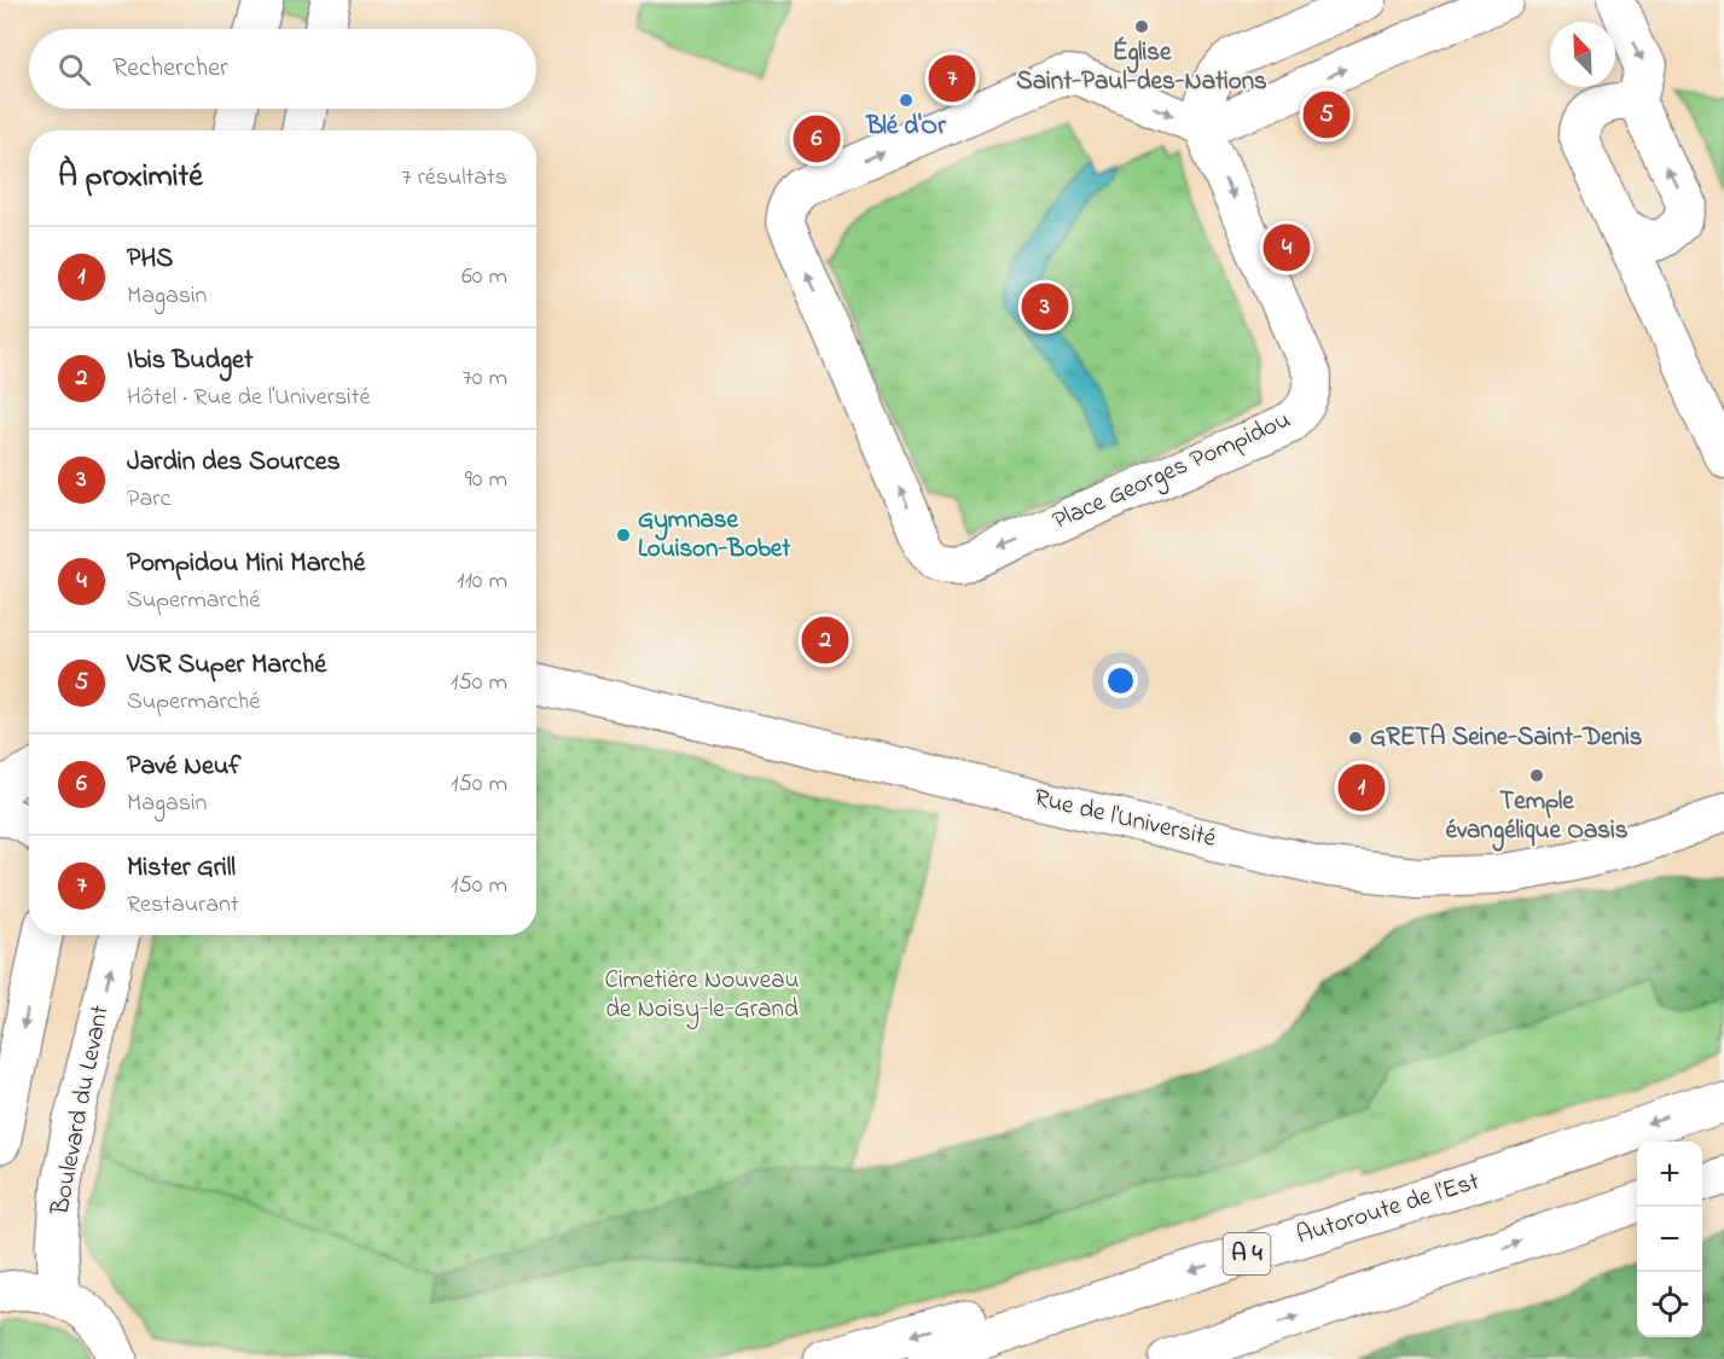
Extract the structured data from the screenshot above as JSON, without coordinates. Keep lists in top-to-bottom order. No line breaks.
{"streets":{"main road":["Boulevard du Levant","Autoroute de l’Est","A 4"],"street":["Place Georges Pompidou","Rue de l'Université"]},"parks":["Cimetière Nouveau de Noisy-le-Grand"],"places":["Église Saint-Paul-des-Nations","Blé d'Or","Gymnase Louison-Bobet","GRETA Seine-Saint-Denis","Temple évangélique Oasis"],"north":"top left","page":{"search":"Rechercher","pins":["7","5","6","4","3","2","1"],"heading":["À proximité","7 résultats"],"list":[{"mark":"1","name":"PHS","note":"Magasin","value":"60 m"},{"mark":"2","name":"Ibis Budget","note":"Hôtel · Rue de l'Université","value":"70 m"},{"mark":"3","name":"Jardin des Sources","note":"Parc","value":"90 m"},{"mark":"4","name":"Pompidou Mini Marché","note":"Supermarché","value":"110 m"},{"mark":"5","name":"VSR Super Marché","note":"Supermarché","value":"150 m"},{"mark":"6","name":"Pavé Neuf","note":"Magasin","value":"150 m"},{"mark":"7","name":"Mister Grill","note":"Restaurant","value":"150 m"}],"map_buttons":["+","−"]}}
